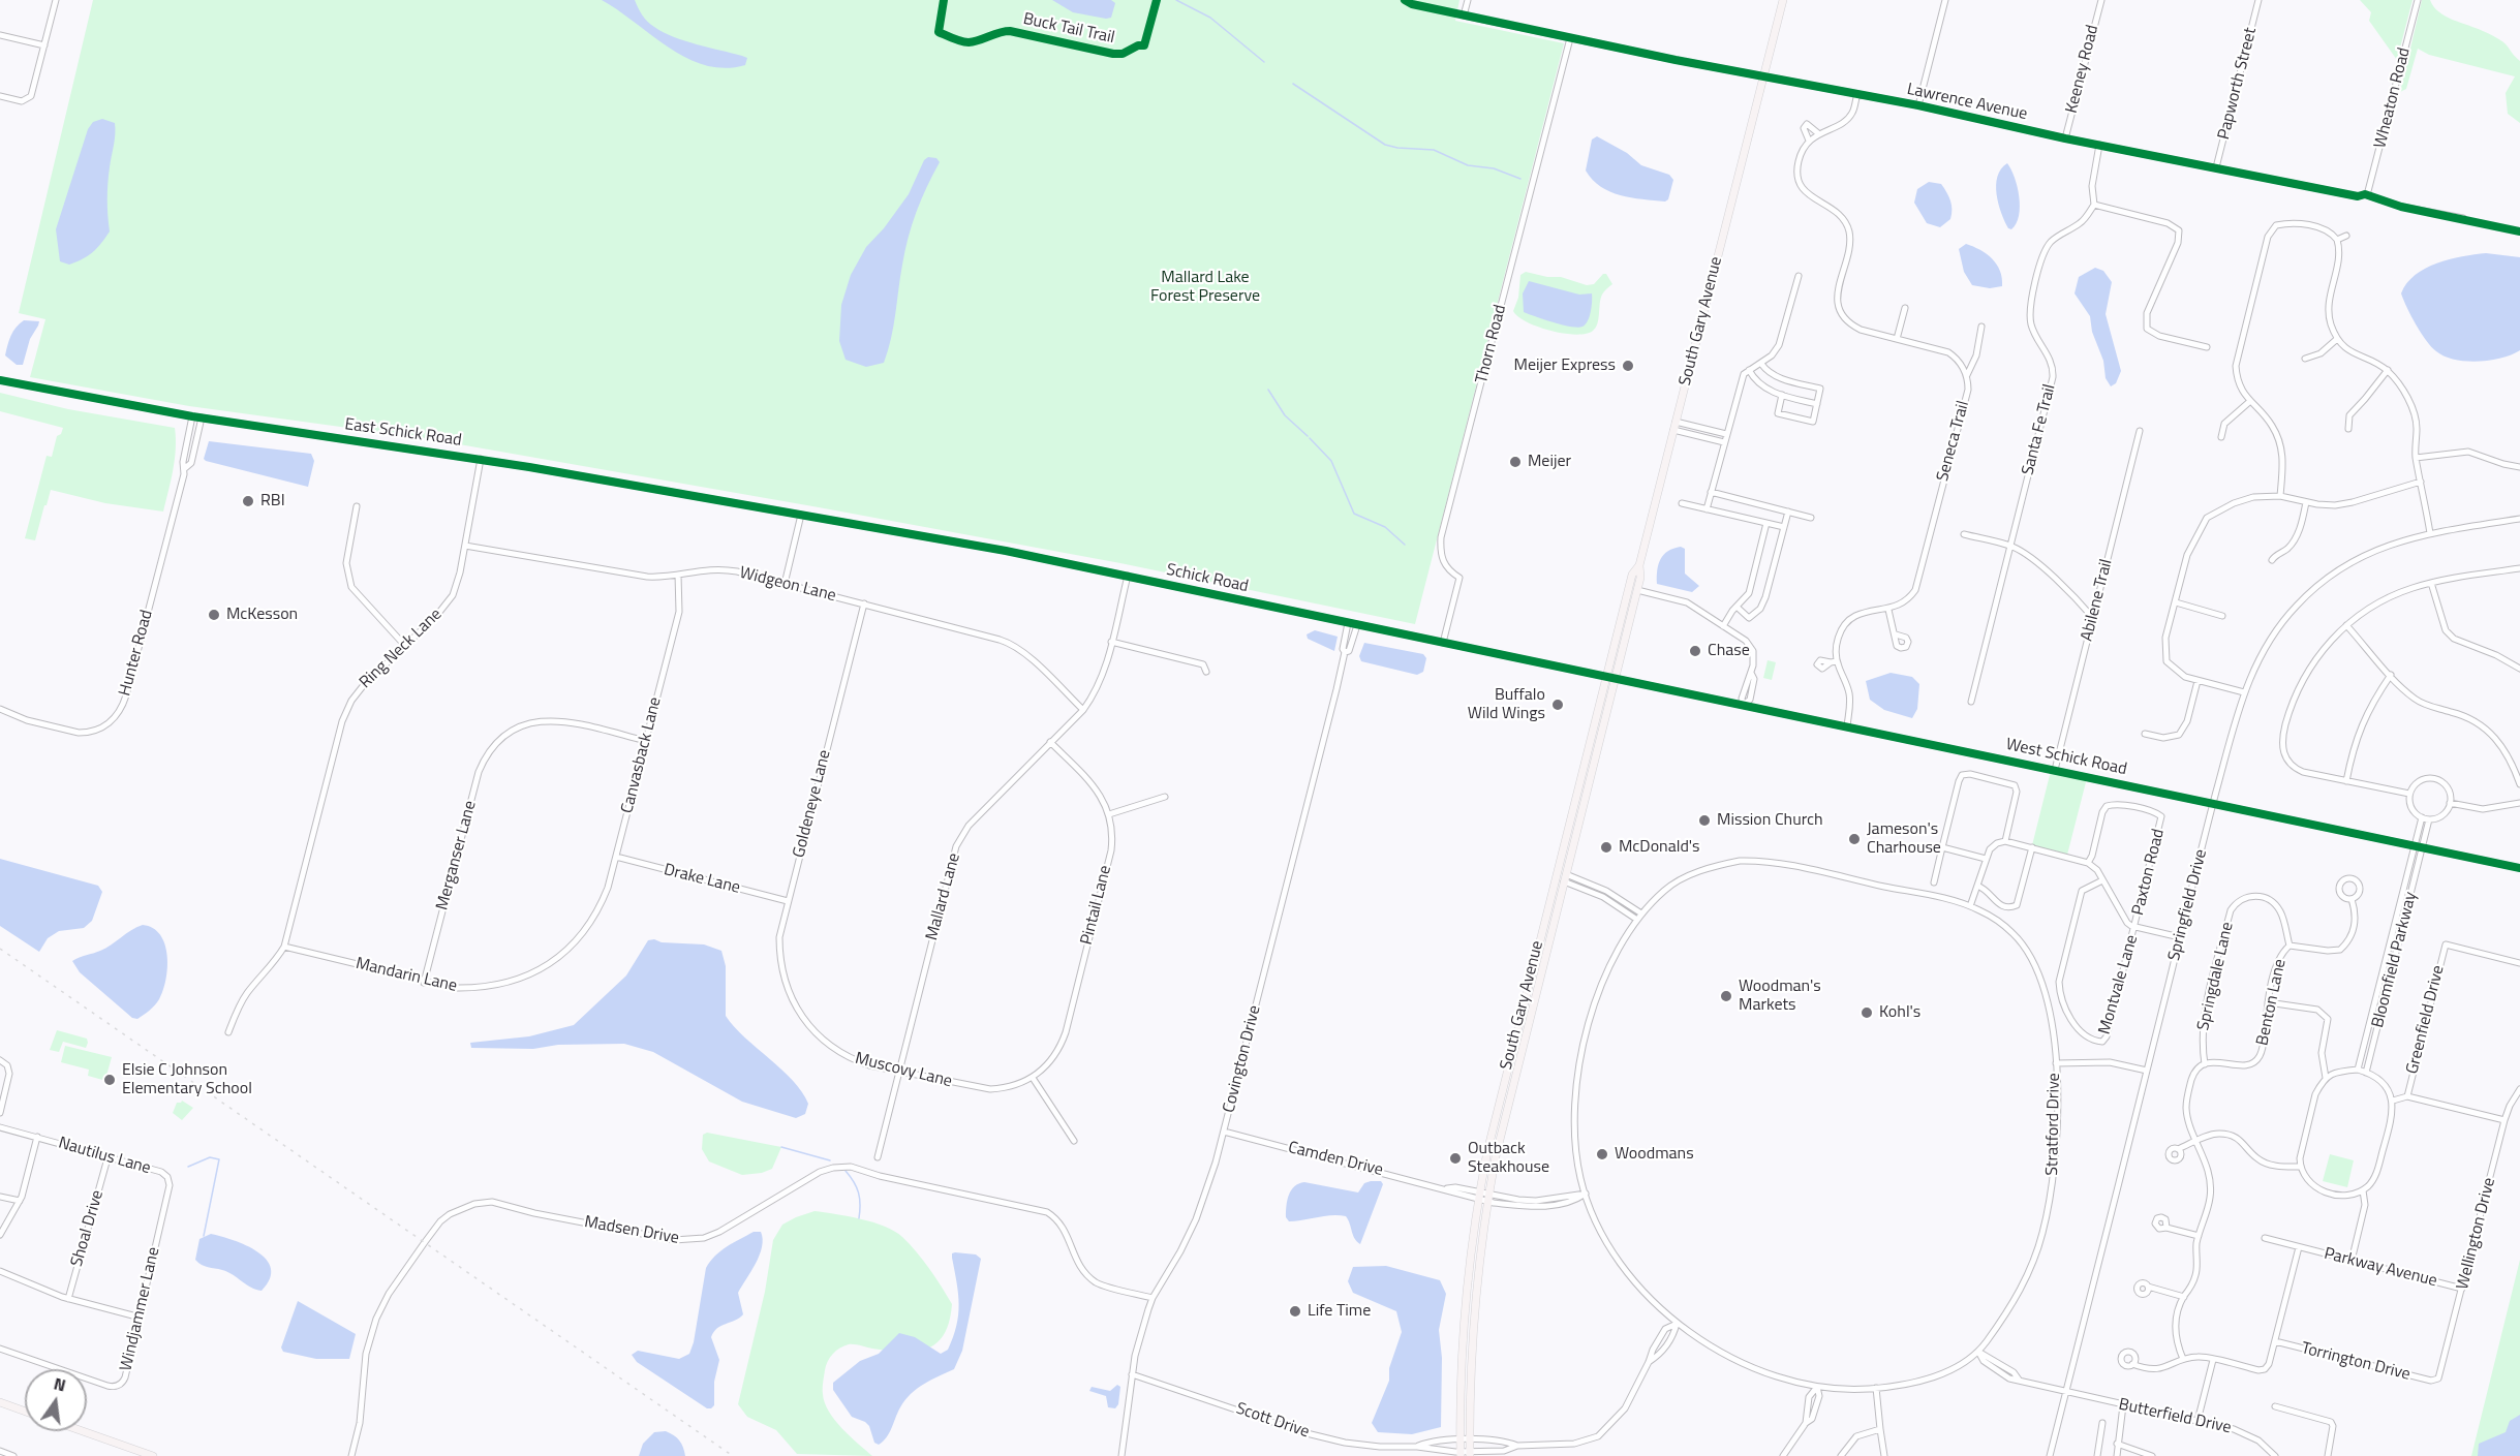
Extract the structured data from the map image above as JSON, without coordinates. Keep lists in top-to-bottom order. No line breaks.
{"streets":{"main road":["South Gary Avenue"],"street":["Keeney Road","Papworth Street","Wheaton Road","Lawrence Avenue","Thorn Road","Santa Fe Trail","East Schick Road","Seneca Trail","Schick Road","Widgeon Lane","Abilene Trail","Ring Neck Lane","Hunter Road","Canvasback Lane","West Schick Road","Goldeneye Lane","Merganser Lane","Paxton Road","Drake Lane","Mallard Lane","Pintail Lane","Springfield Drive","Bloomfield Parkway","Mandarin Lane","Springdale Lane","Montvale Lane","Benton Lane","Greenfield Drive","Covington Drive","Muscovy Lane","Stratford Drive","Nautilus Lane","Camden Drive","Shoal Drive","Madsen Drive","Wellington Drive","Parkway Avenue","Windjammer Lane","Torrington Drive","Butterfield Drive","Scott Drive"],"cycle path":["Buck Tail Trail"]},"crossings":[["Keeney Road","Lawrence Avenue"],["Papworth Street","Lawrence Avenue"],["Wheaton Road","Lawrence Avenue"],["Lawrence Avenue","South Gary Avenue"],["Lawrence Avenue","Thorn Road"],["South Gary Avenue","Schick Road"],["South Gary Avenue","West Schick Road"],["South Gary Avenue","Camden Drive"],["South Gary Avenue","Scott Drive"],["Thorn Road","Schick Road"],["East Schick Road","Schick Road"],["East Schick Road","Ring Neck Lane"],["East Schick Road","Hunter Road"],["Seneca Trail","West Schick Road"],["Schick Road","West Schick Road"],["Schick Road","Mallard Lane"],["Schick Road","Covington Drive"],["Widgeon Lane","Ring Neck Lane"],["Widgeon Lane","Canvasback Lane"],["Widgeon Lane","Goldeneye Lane"],["Widgeon Lane","Mallard Lane"],["Abilene Trail","West Schick Road"],["Ring Neck Lane","Mandarin Lane"],["Canvasback Lane","Merganser Lane"],["Canvasback Lane","Drake Lane"],["Canvasback Lane","Mandarin Lane"],["West Schick Road","Springfield Drive"],["West Schick Road","Bloomfield Parkway"],["Goldeneye Lane","Drake Lane"],["Goldeneye Lane","Muscovy Lane"],["Merganser Lane","Mandarin Lane"],["Paxton Road","Montvale Lane"],["Mallard Lane","Pintail Lane"],["Mallard Lane","Muscovy Lane"],["Pintail Lane","Muscovy Lane"],["Springfield Drive","Butterfield Drive"],["Springdale Lane","Benton Lane"],["Covington Drive","Camden Drive"],["Covington Drive","Madsen Drive"],["Covington Drive","Scott Drive"],["Stratford Drive","Camden Drive"],["Stratford Drive","Butterfield Drive"],["Stratford Drive","Scott Drive"],["Nautilus Lane","Shoal Drive"],["Nautilus Lane","Windjammer Lane"],["Wellington Drive","Parkway Avenue"],["Wellington Drive","Torrington Drive"]],"parks":["Mallard Lake Forest Preserve"],"places":["Meijer Express","Meijer","RBI","McKesson","Chase","Buffalo Wild Wings","Mission Church","Jameson's Charhouse","McDonald's","Woodman's Markets","Kohl's","Elsie C Johnson Elementary School","Woodmans","Outback Steakhouse","Life Time"],"north":"top"}
